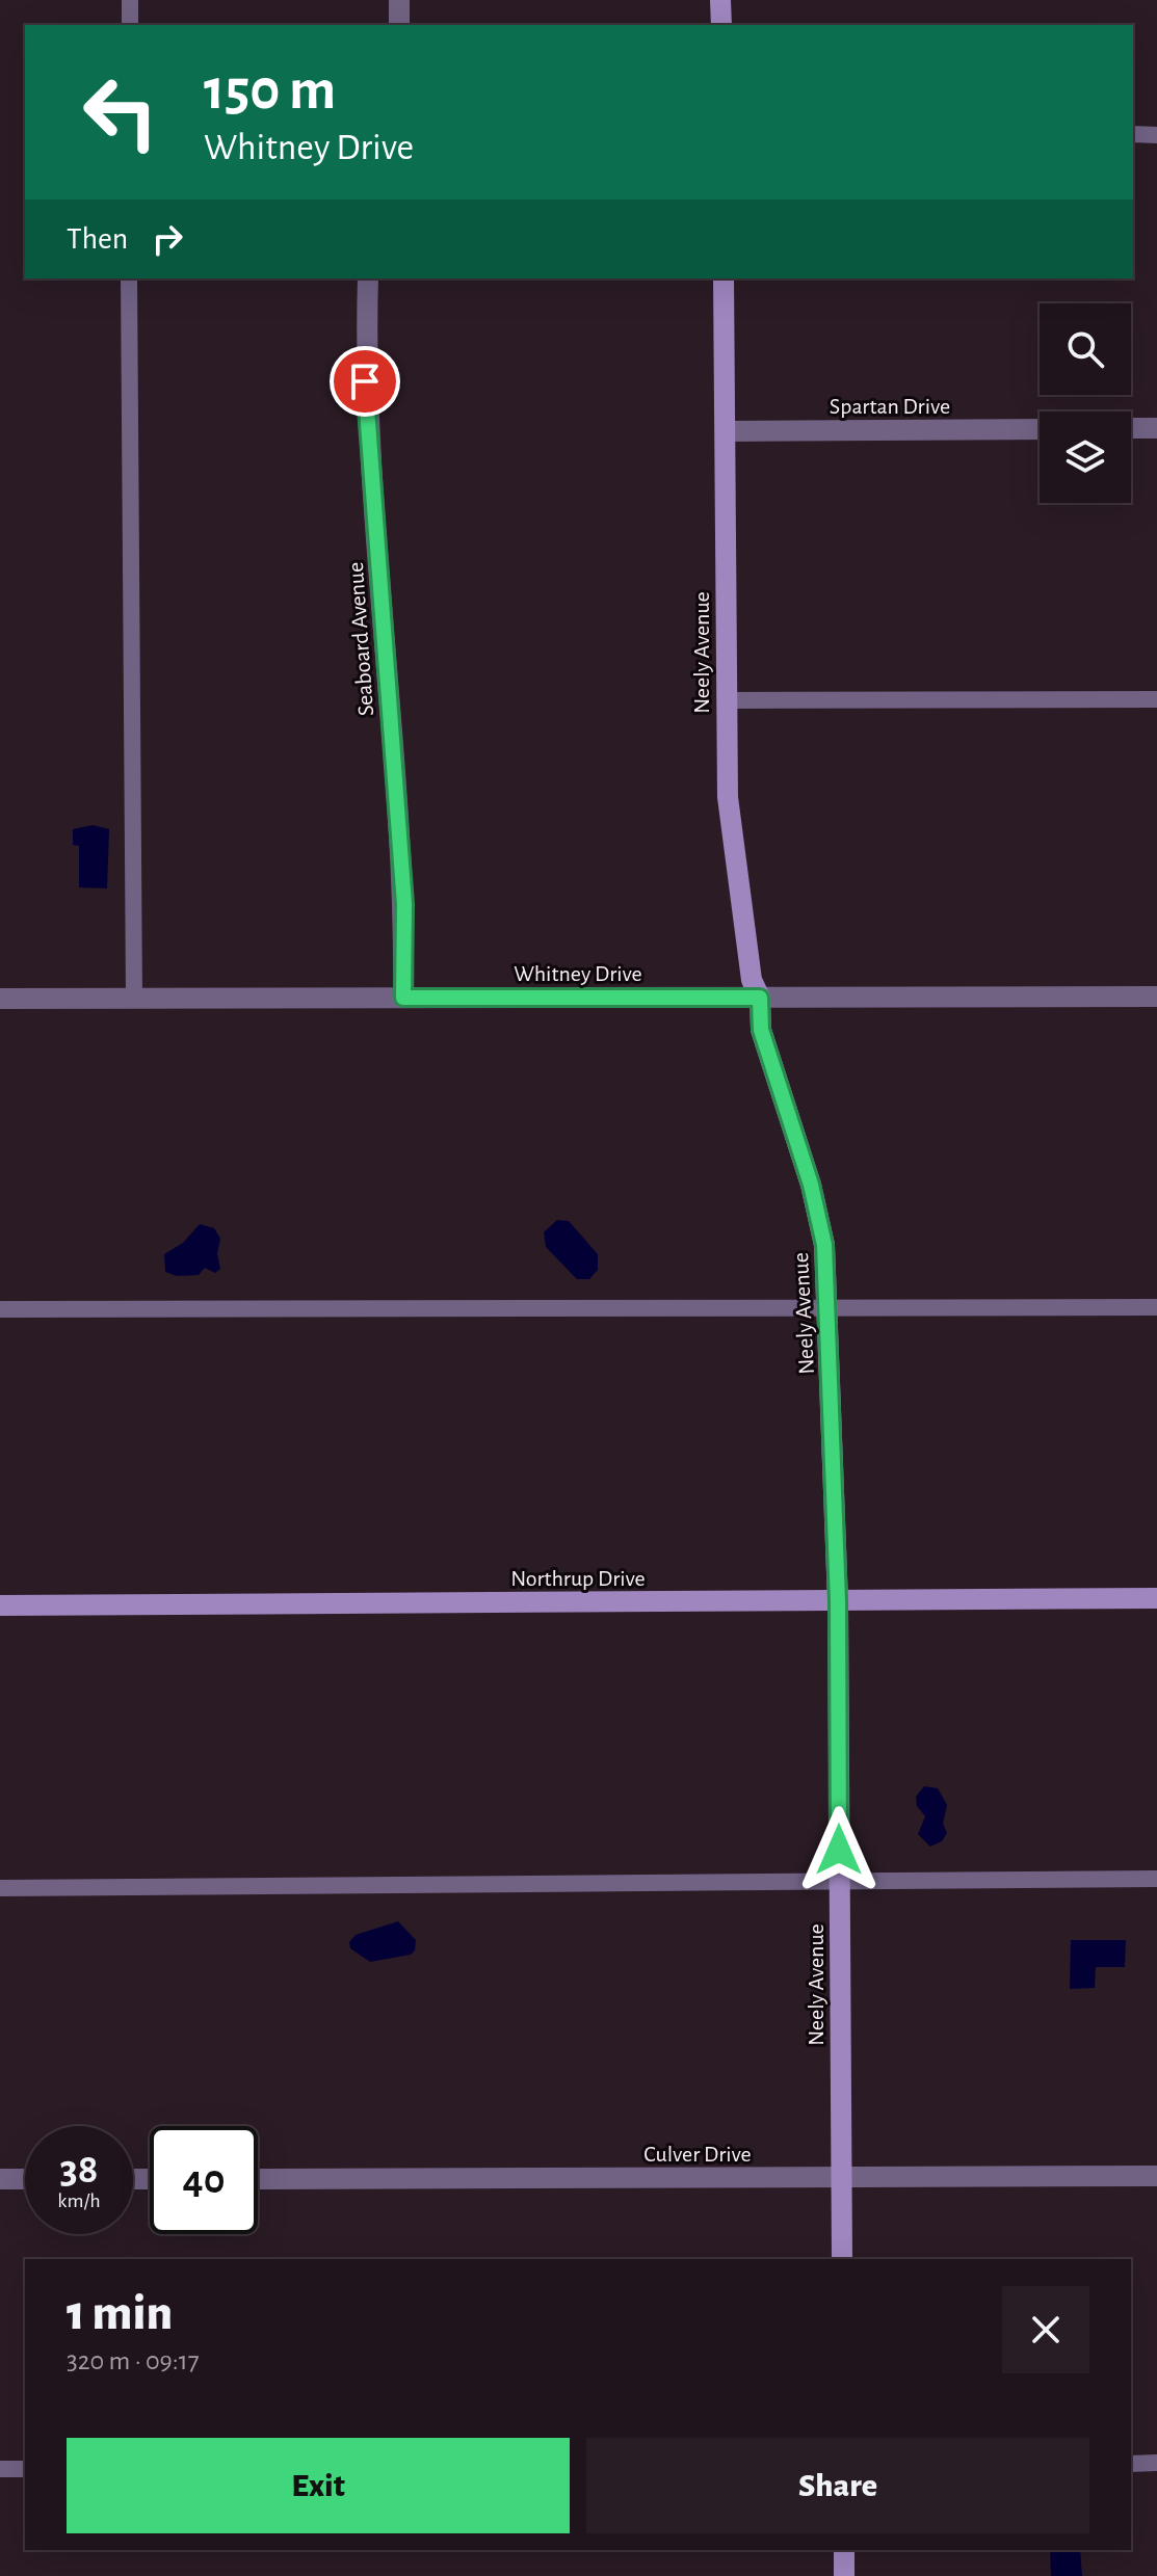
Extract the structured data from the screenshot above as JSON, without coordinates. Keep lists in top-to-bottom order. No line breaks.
{"streets":{"street":["Spartan Drive","Seaboard Avenue","Neely Avenue","Whitney Drive","Northrup Drive","Culver Drive"]},"crossings":[["Spartan Drive","Neely Avenue"],["Seaboard Avenue","Whitney Drive"],["Neely Avenue","Whitney Drive"],["Neely Avenue","Northrup Drive"],["Neely Avenue","Culver Drive"]],"page":{"turn":["150 m","Whitney Drive"],"then":"Then","speed":"38 km/h","limit":"40","heading":["1 min","320 m · 09:17"],"buttons":["Exit","Share"]}}
